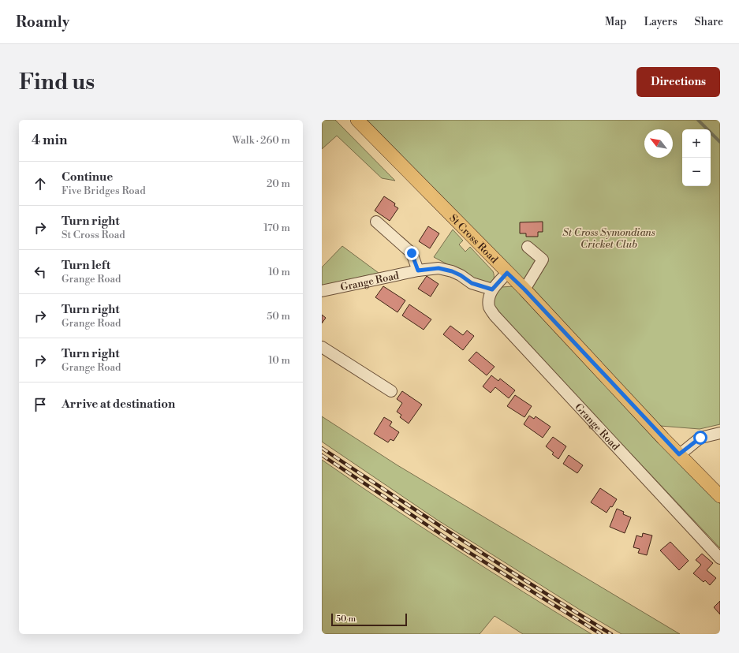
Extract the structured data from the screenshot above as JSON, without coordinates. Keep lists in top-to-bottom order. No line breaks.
{"streets":{"main road":["St Cross Road"],"street":["Grange Road"]},"parks":["St Cross Symondians Cricket Club"],"scale_bar":"50 m","north":"top left","page":{"header":"Roamly","nav":["Map","Layers","Share"],"buttons":"Directions","title":"Find us","heading":["4 min","Walk · 260 m"],"map_buttons":["+","−"],"list":[["Continue","Five Bridges Road","20 m"],["Turn right","St Cross Road","170 m"],["Turn left","Grange Road","10 m"],["Turn right","Grange Road","50 m"],["Turn right","Grange Road","10 m"],"Arrive at destination"],"scale":"50 m"}}
